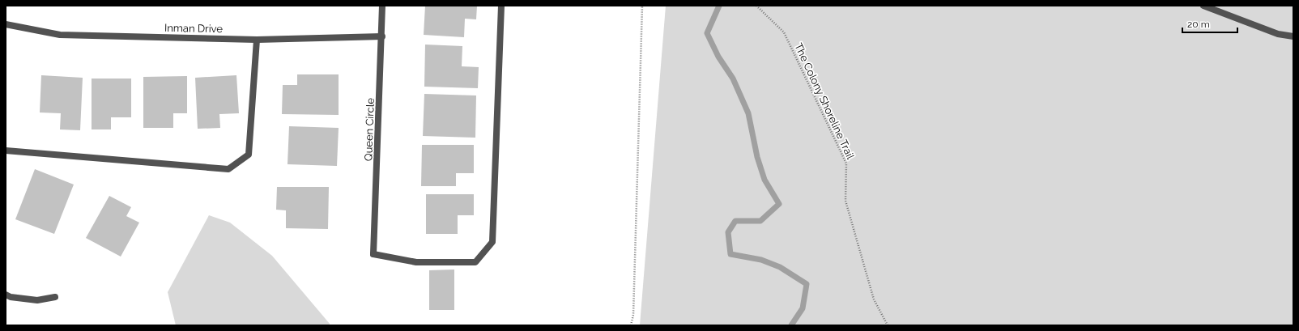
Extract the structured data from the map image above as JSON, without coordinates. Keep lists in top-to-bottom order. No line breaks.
{"streets":{"street":["Inman Drive","Queen Circle"],"path":["The Colony Shoreline Trail"]},"crossings":[["Inman Drive","Queen Circle"]],"scale_bar":"20 m"}
